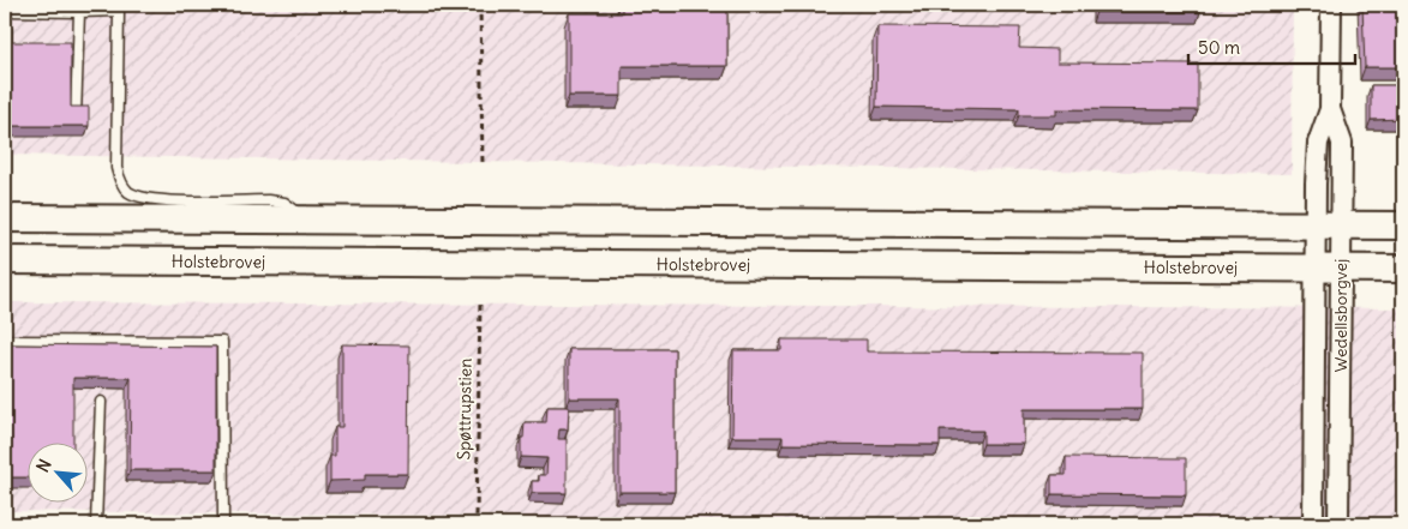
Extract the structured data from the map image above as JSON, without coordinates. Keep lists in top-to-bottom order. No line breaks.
{"streets":{"main road":["Holstebrovej"],"street":["Wedellsborgvej"],"path":["Spøttrupstien"]},"crossings":[["Holstebrovej","Wedellsborgvej"]],"scale_bar":"50 m","north":"top left"}
